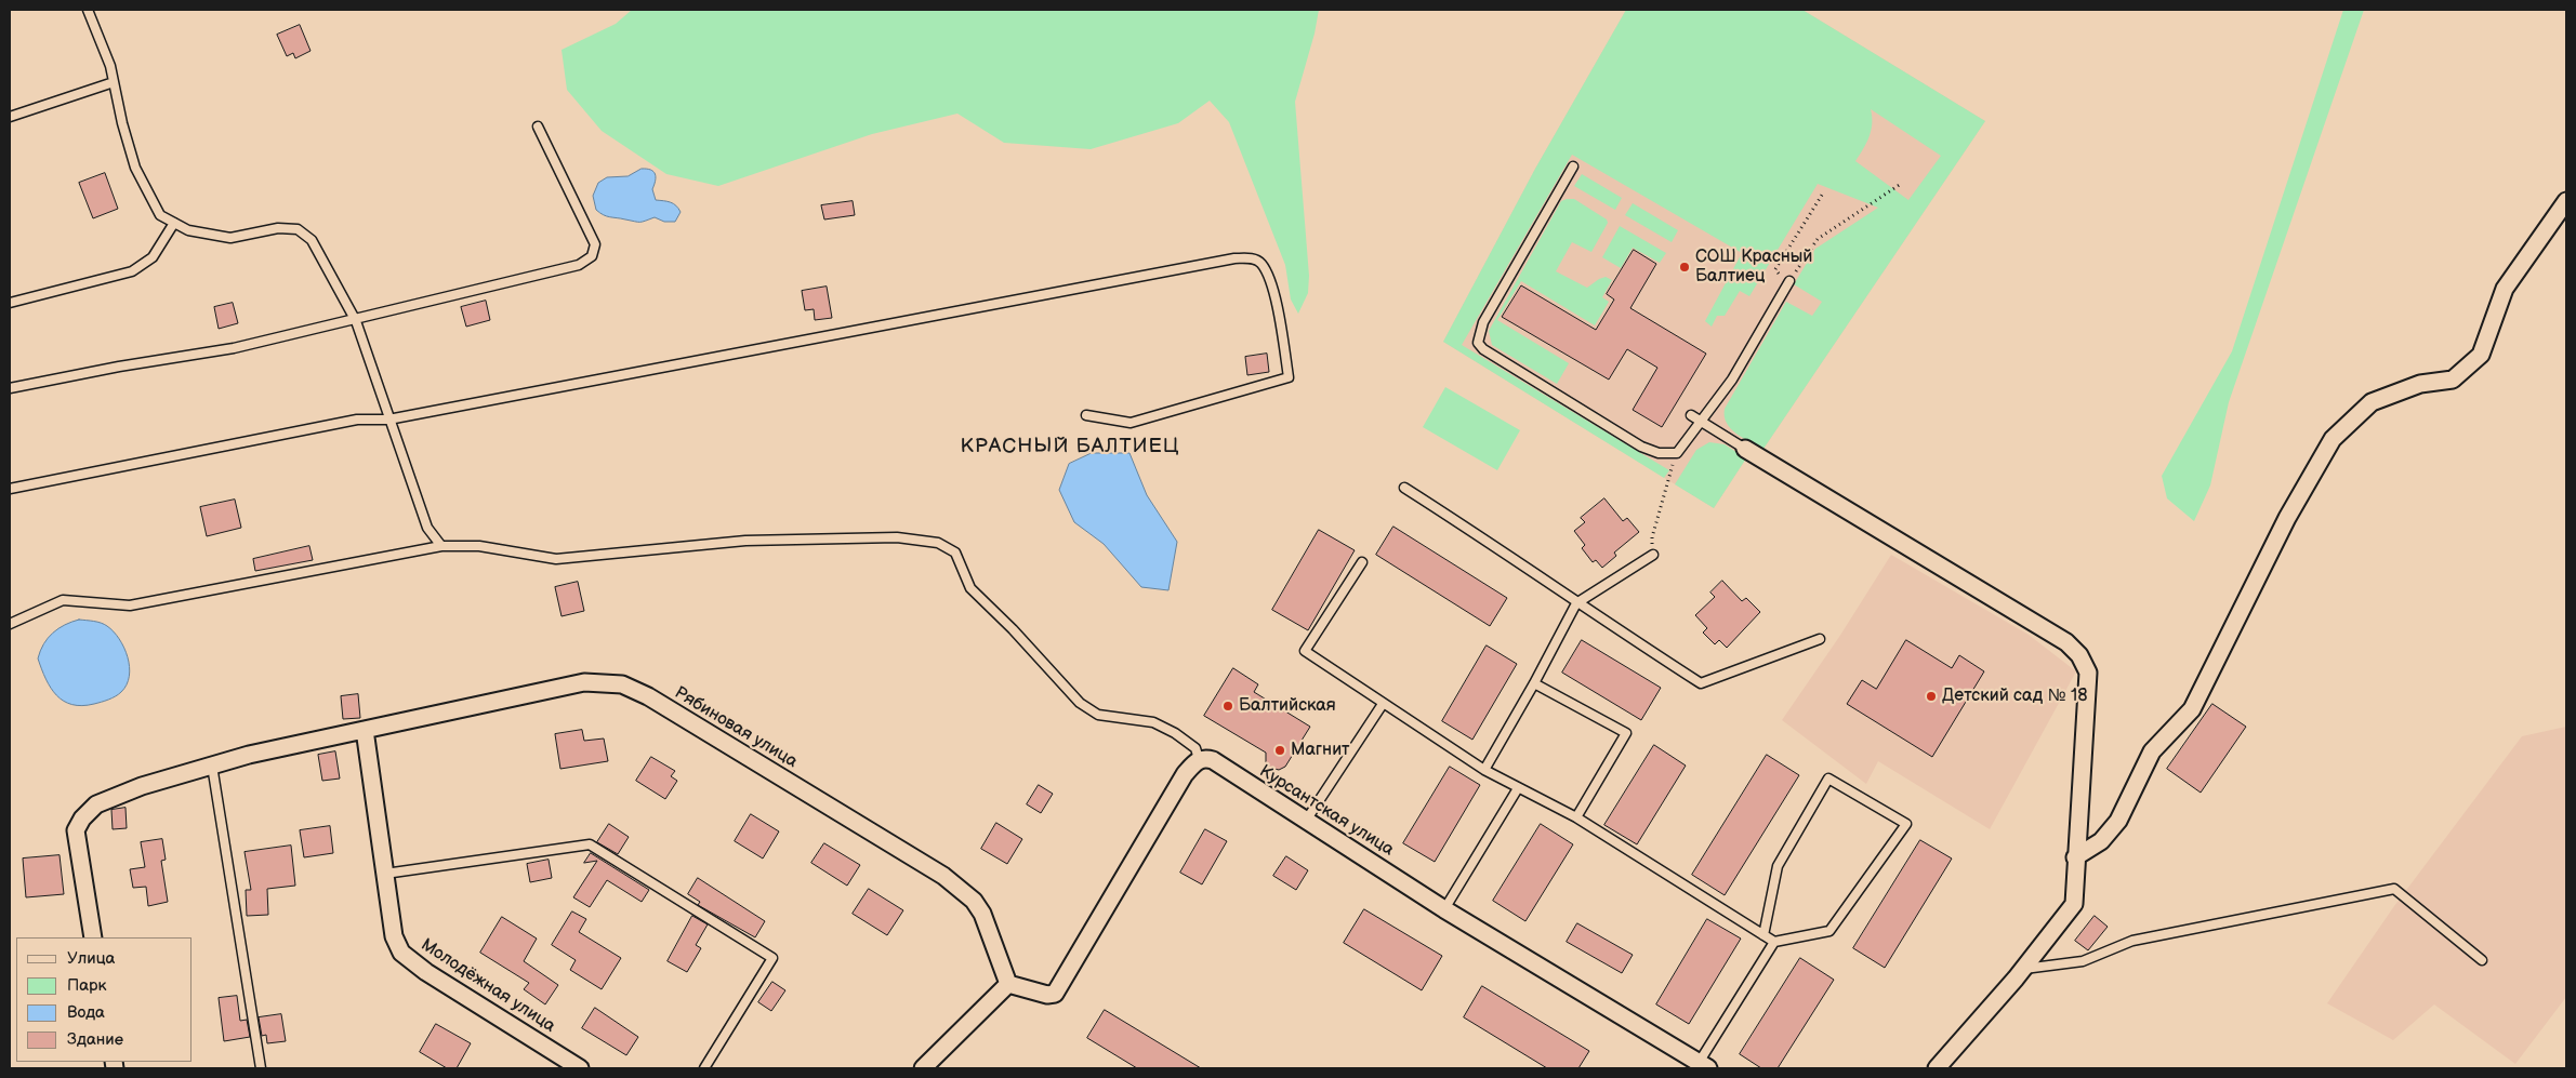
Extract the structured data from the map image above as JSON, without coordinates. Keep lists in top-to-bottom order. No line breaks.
{"streets":{"street":["Рябиновая улица","Курсантская улица","Молодёжная улица"]},"crossings":[["Рябиновая улица","Молодёжная улица"]],"districts":["КРАСНЫЙ БАЛТИЕЦ"],"places":["СОШ Красный Балтиец","Детский сад № 18","Балтийская","Магнит"],"legend":["Улица","Парк","Вода","Здание"]}
